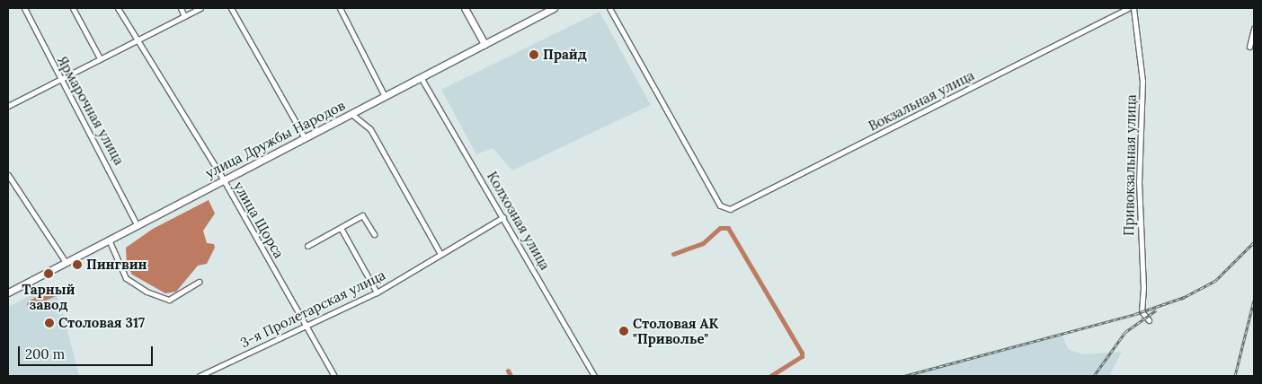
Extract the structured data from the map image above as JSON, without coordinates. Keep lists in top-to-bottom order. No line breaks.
{"streets":{"street":["Вокзальная улица","Ярмарочная улица","улица Дружбы Народов","Привокзальная улица","улица Щорса","Колхозная улица","3-я Пролетарская улица"]},"crossings":[["Ярмарочная улица","улица Дружбы Народов"],["улица Дружбы Народов","улица Щорса"],["улица Дружбы Народов","Колхозная улица"],["улица Щорса","3-я Пролетарская улица"],["Колхозная улица","3-я Пролетарская улица"]],"places":["Прайд","Пингвин","Тарный завод","Столовая 317","Столовая АК \"Приволье\""],"scale_bar":"200 m"}
